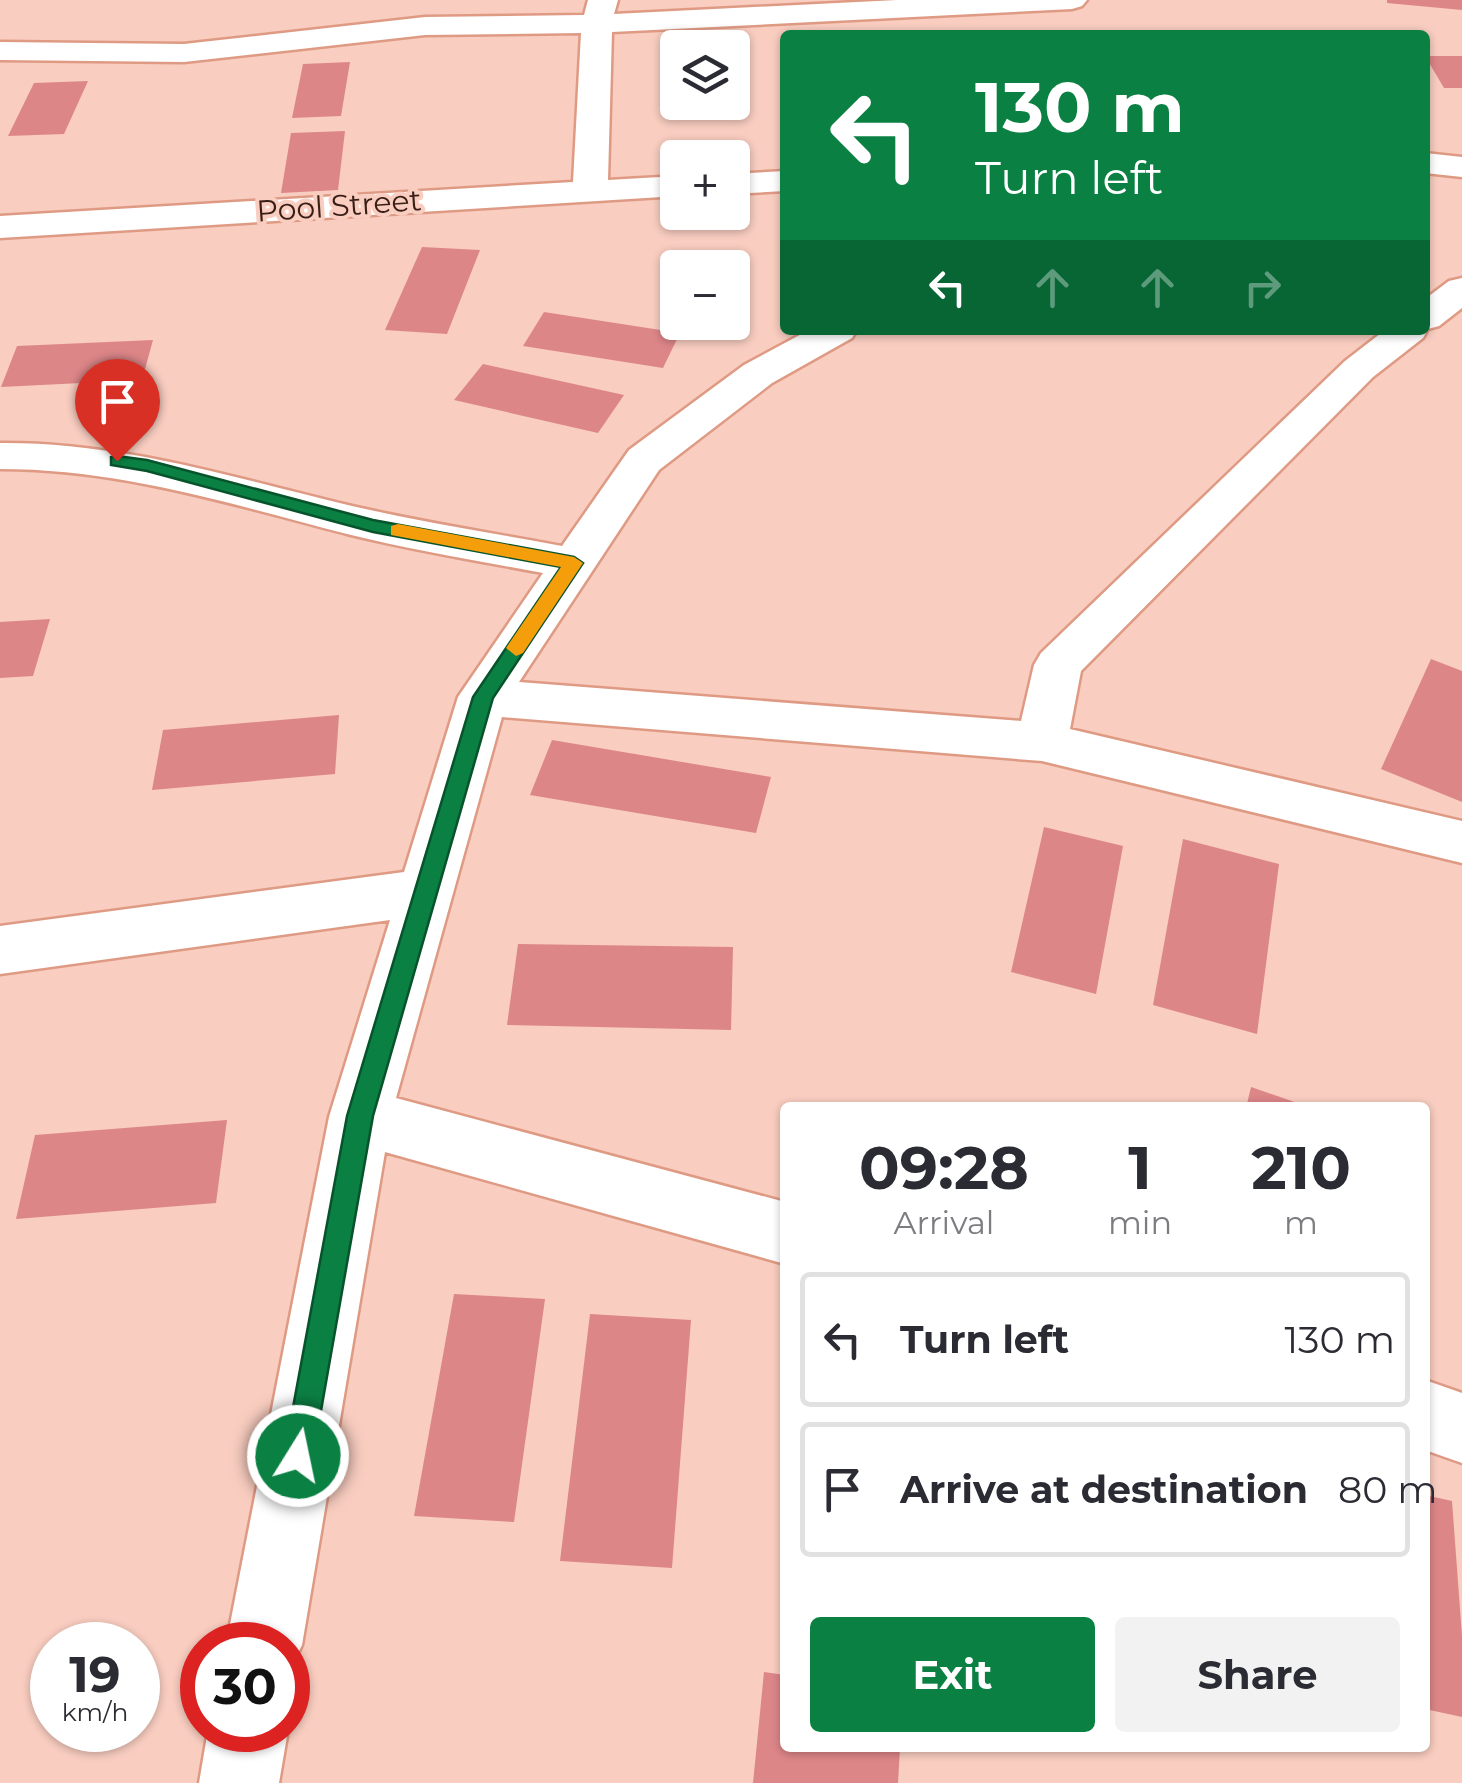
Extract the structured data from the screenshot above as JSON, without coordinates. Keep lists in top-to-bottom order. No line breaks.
{"streets":{"street":["Pool Street"]},"page":{"map_buttons":["+","−"],"turn":["130 m","Turn left"],"eta":["09:28","Arrival","1","min","210","m"],"list":[{"name":"Turn left","value":"130 m"},{"name":"Arrive at destination","value":"80 m"}],"buttons":["Exit","Share"],"speed":"19 km/h","limit":"30"}}
